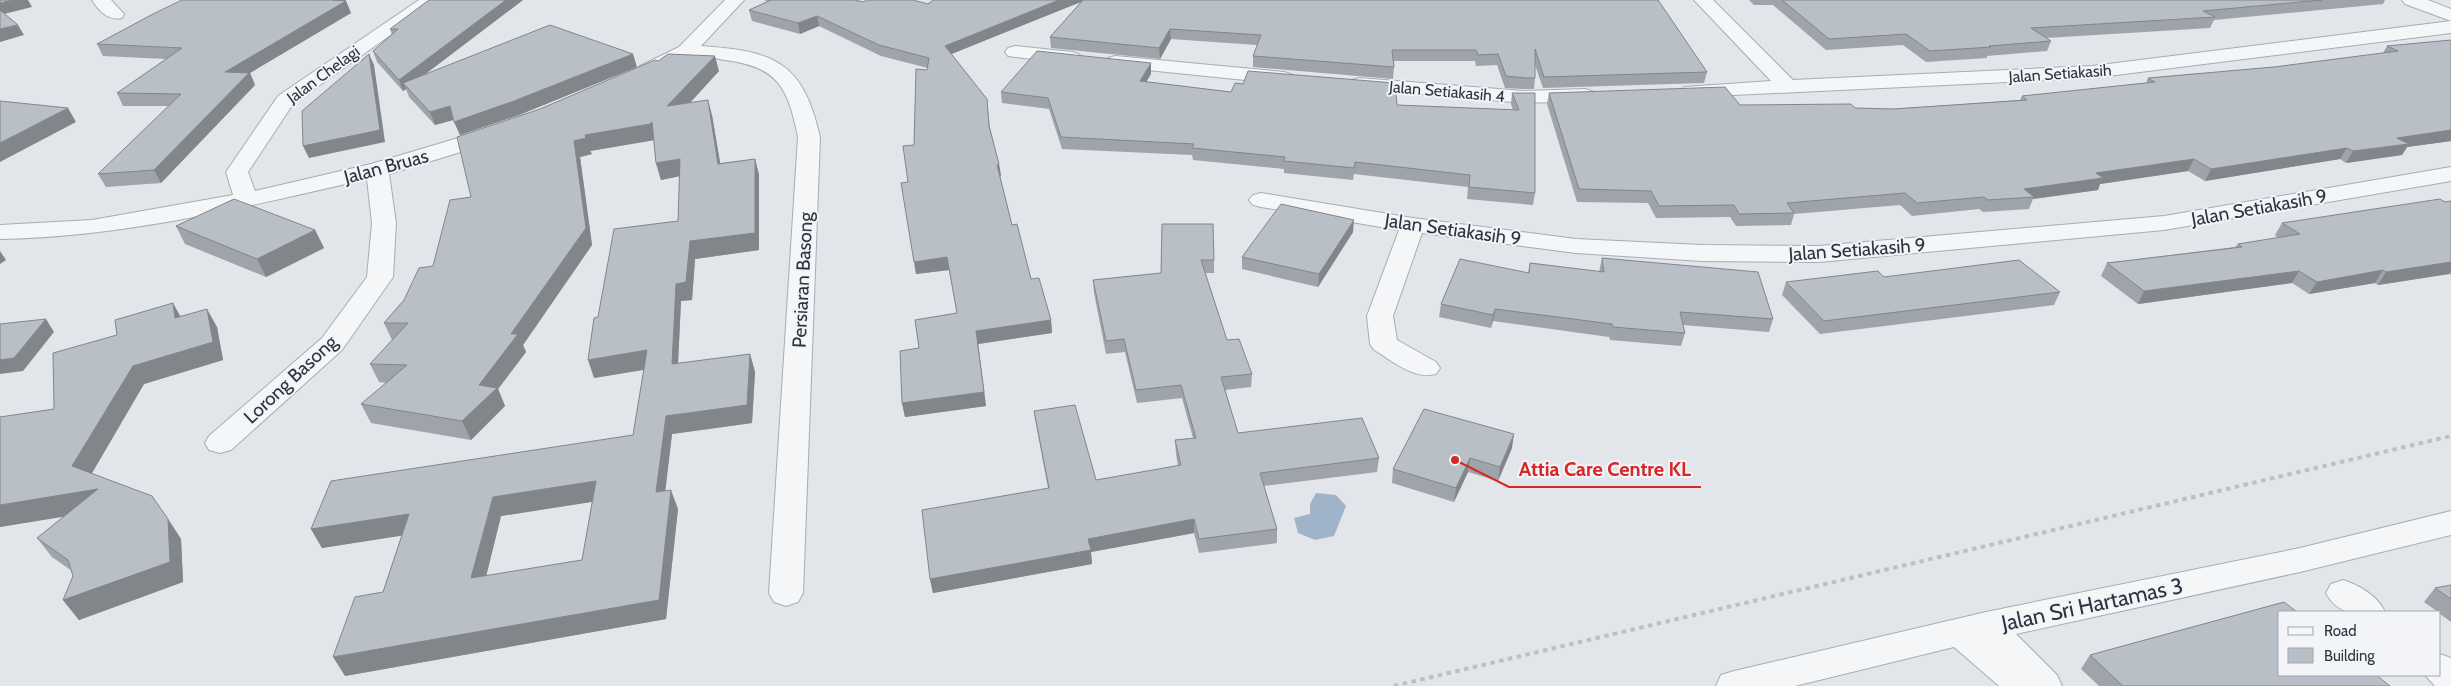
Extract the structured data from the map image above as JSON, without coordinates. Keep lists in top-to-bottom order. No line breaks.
{"streets":{"street":["Jalan Setiakasih","Jalan Chelagi","Jalan Setiakasih 4","Jalan Bruas","Jalan Setiakasih 9","Persiaran Basong","Lorong Basong","Jalan Sri Hartamas 3"]},"crossings":[["Jalan Chelagi","Jalan Bruas"],["Jalan Bruas","Lorong Basong"]],"places":["Attia Care Centre KL"],"legend":["Road","Building"]}
